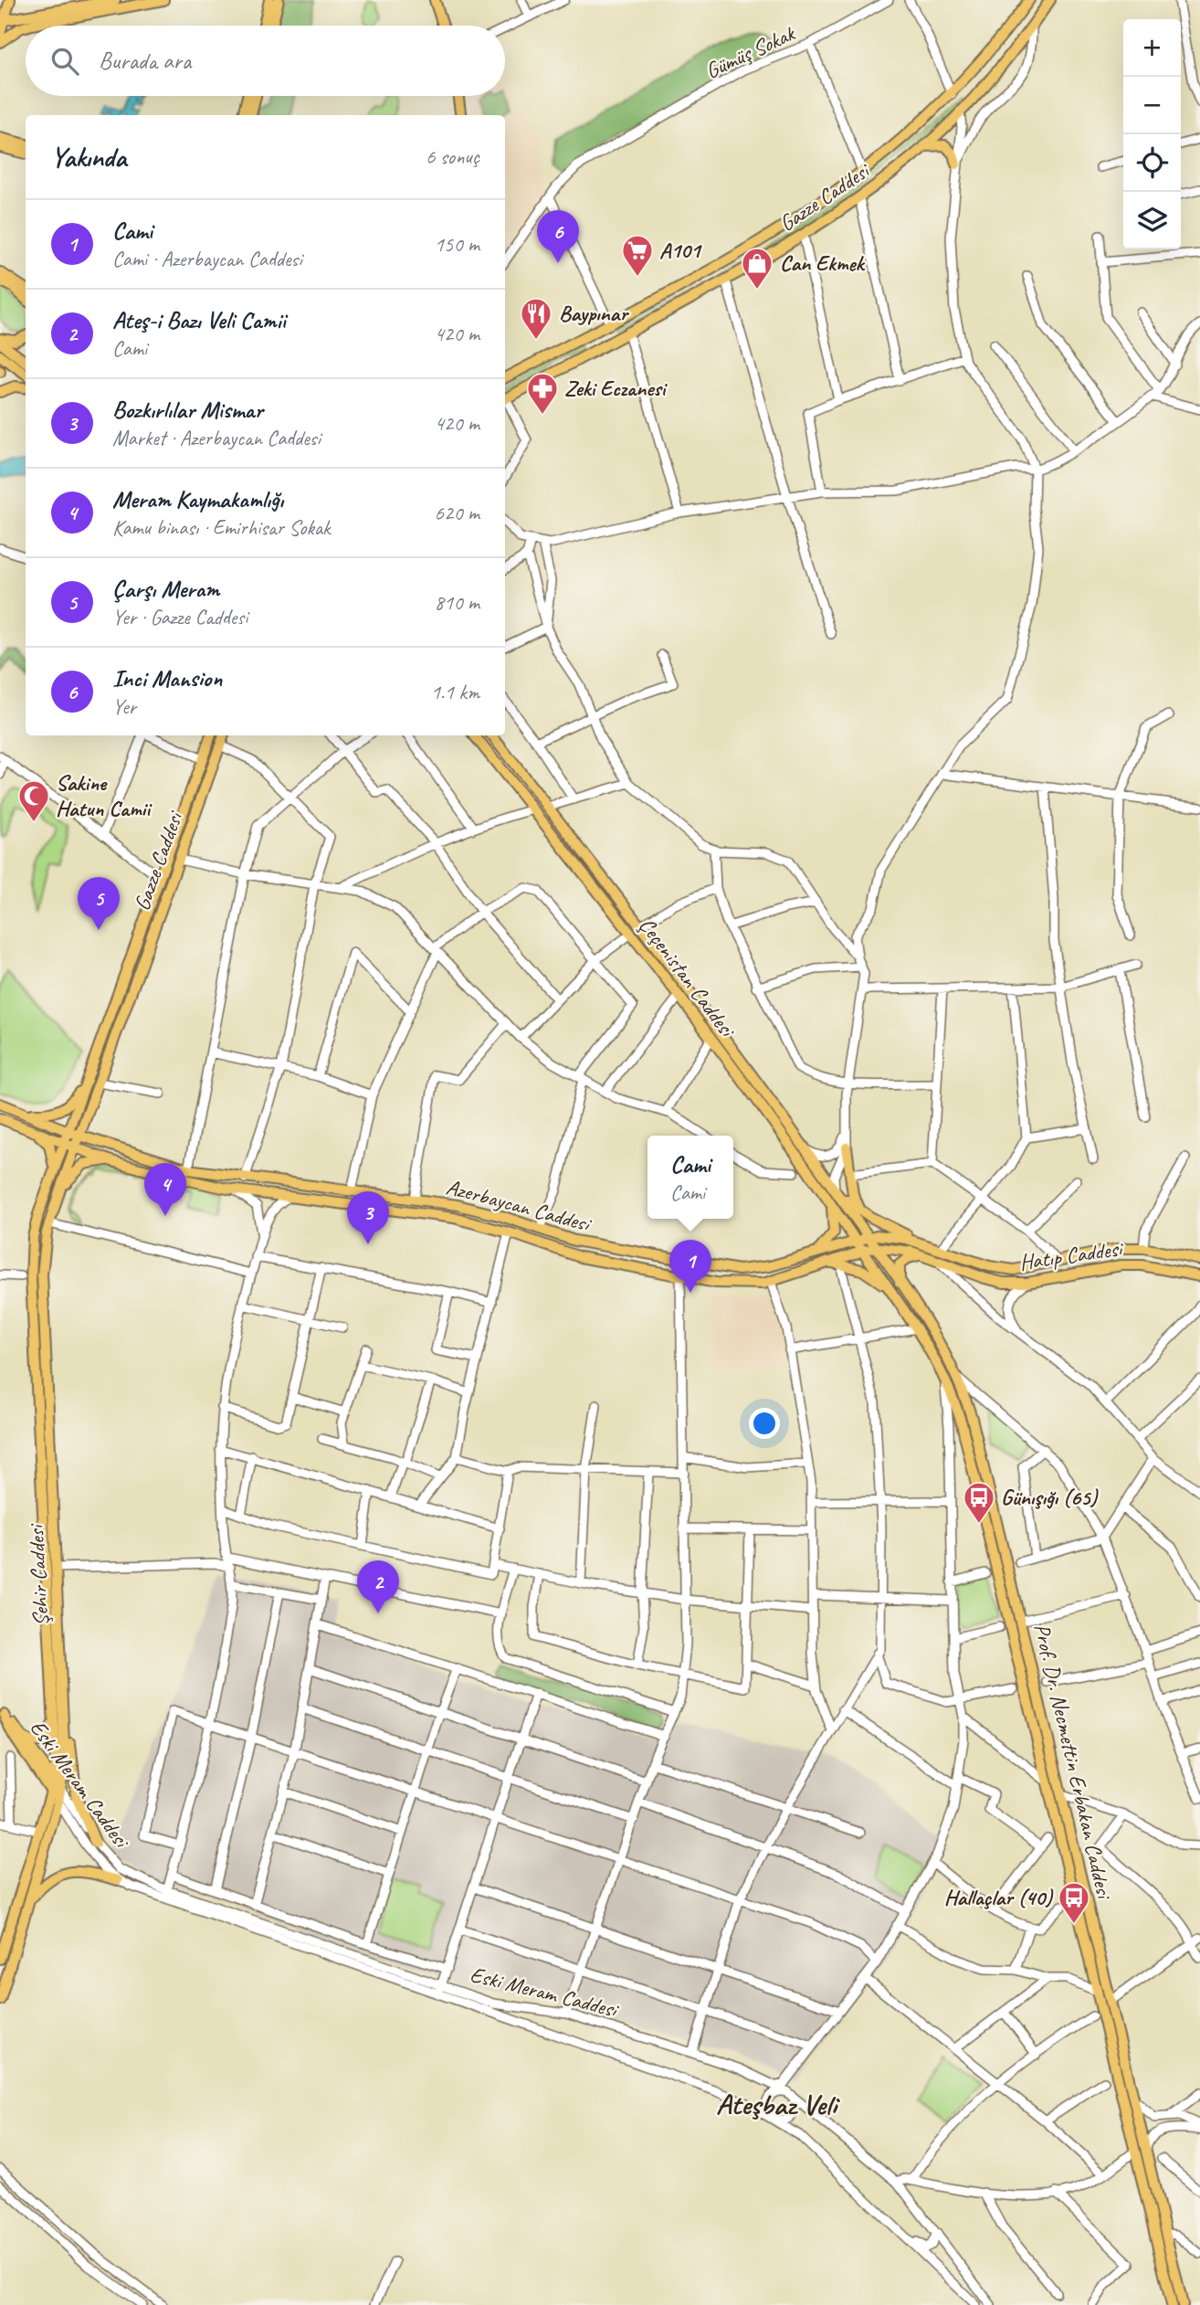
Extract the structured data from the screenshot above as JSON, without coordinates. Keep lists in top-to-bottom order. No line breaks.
{"streets":{"main road":["Gazze Caddesi","Çeçenistan Caddesi","Azerbaycan Caddesi","Hatıp Caddesi","Şehir Caddesi","Prof. Dr. Necmettin Erbakan Caddesi","Eski Meram Caddesi"],"street":["Gümüş Sokak"]},"crossings":[["Gazze Caddesi","Azerbaycan Caddesi"],["Gazze Caddesi","Şehir Caddesi"],["Çeçenistan Caddesi","Azerbaycan Caddesi"],["Çeçenistan Caddesi","Prof. Dr. Necmettin Erbakan Caddesi"],["Azerbaycan Caddesi","Hatıp Caddesi"],["Azerbaycan Caddesi","Şehir Caddesi"],["Azerbaycan Caddesi","Prof. Dr. Necmettin Erbakan Caddesi"],["Şehir Caddesi","Eski Meram Caddesi"]],"districts":["Ateşbaz Veli"],"places":{"supermarket":["A101"],"shop":["Can Ekmek"],"restaurant":["Baypınar"],"pharmacy":["Zeki Eczanesi"],"mosque":["Sakine Hatun Camii"],"bus stop":["Günışığı (65)","Hallaçlar (40)"]},"page":{"map_buttons":["+","−"],"search":"Burada ara","heading":["Yakında","6 sonuç"],"list":[{"mark":"1","name":"Cami","note":"Cami · Azerbaycan Caddesi","value":"150 m"},{"mark":"2","name":"Ateş-i Bazı Veli Camii","note":"Cami","value":"420 m"},{"mark":"3","name":"Bozkırlılar Mismar","note":"Market · Azerbaycan Caddesi","value":"420 m"},{"mark":"4","name":"Meram Kaymakamlığı","note":"Kamu binası · Emirhisar Sokak","value":"620 m"},{"mark":"5","name":"Çarşı Meram","note":"Yer · Gazze Caddesi","value":"810 m"},{"mark":"6","name":"Inci Mansion","note":"Yer","value":"1.1 km"}],"pins":["6","5","4","3","1","2"],"popup":["Cami","Cami"]}}
